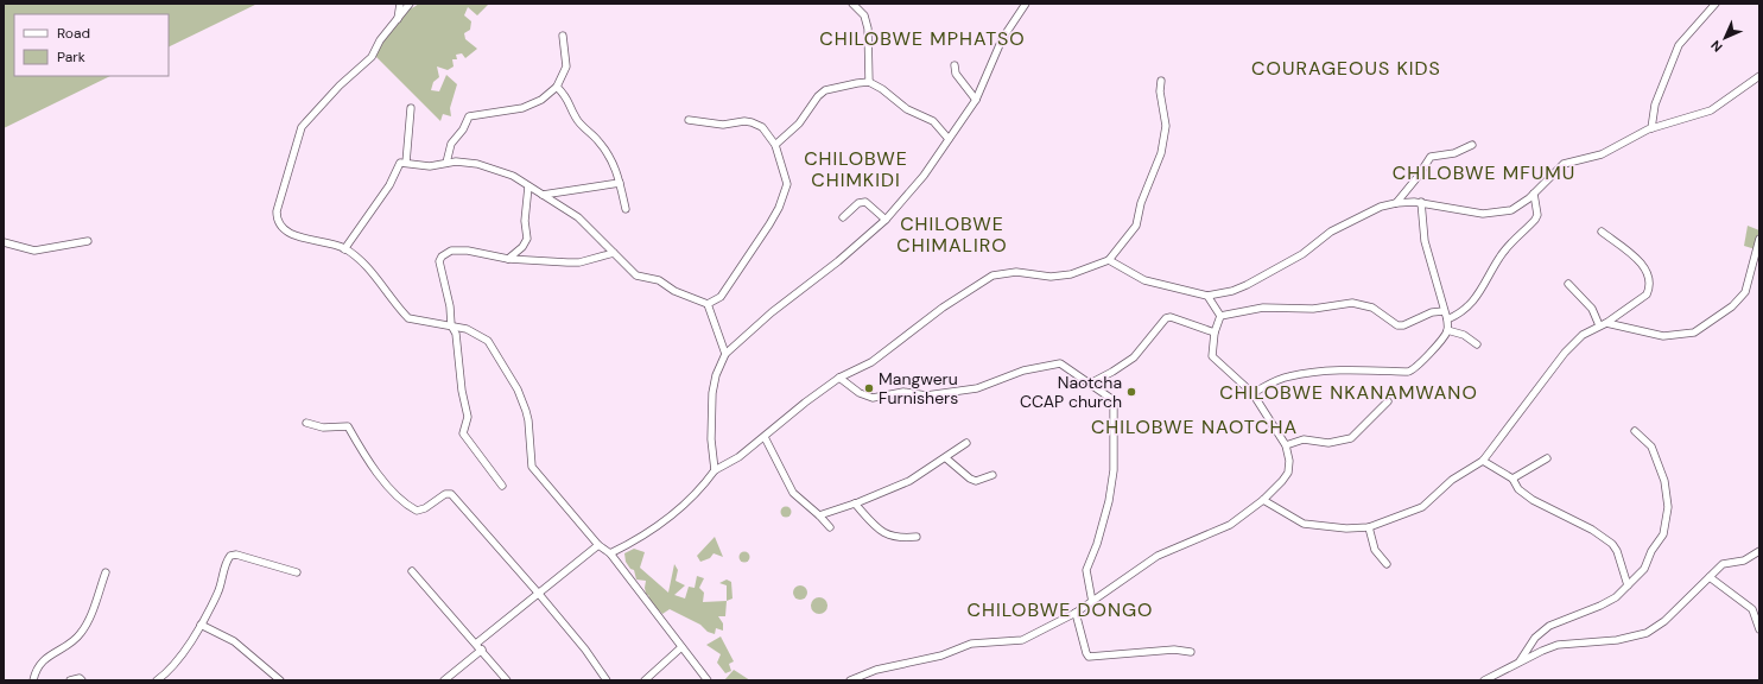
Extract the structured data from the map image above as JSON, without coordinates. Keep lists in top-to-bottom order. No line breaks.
{"districts":["CHILOBWE MPHATSO","COURAGEOUS KIDS","CHILOBWE CHIMKIDI","CHILOBWE MFUMU","CHILOBWE CHIMALIRO","CHILOBWE NKANAMWANO","CHILOBWE NAOTCHA","CHILOBWE DONGO"],"places":["Mangweru Furnishers","Naotcha CCAP church"],"legend":["Road","Park"],"north":"bottom left"}
